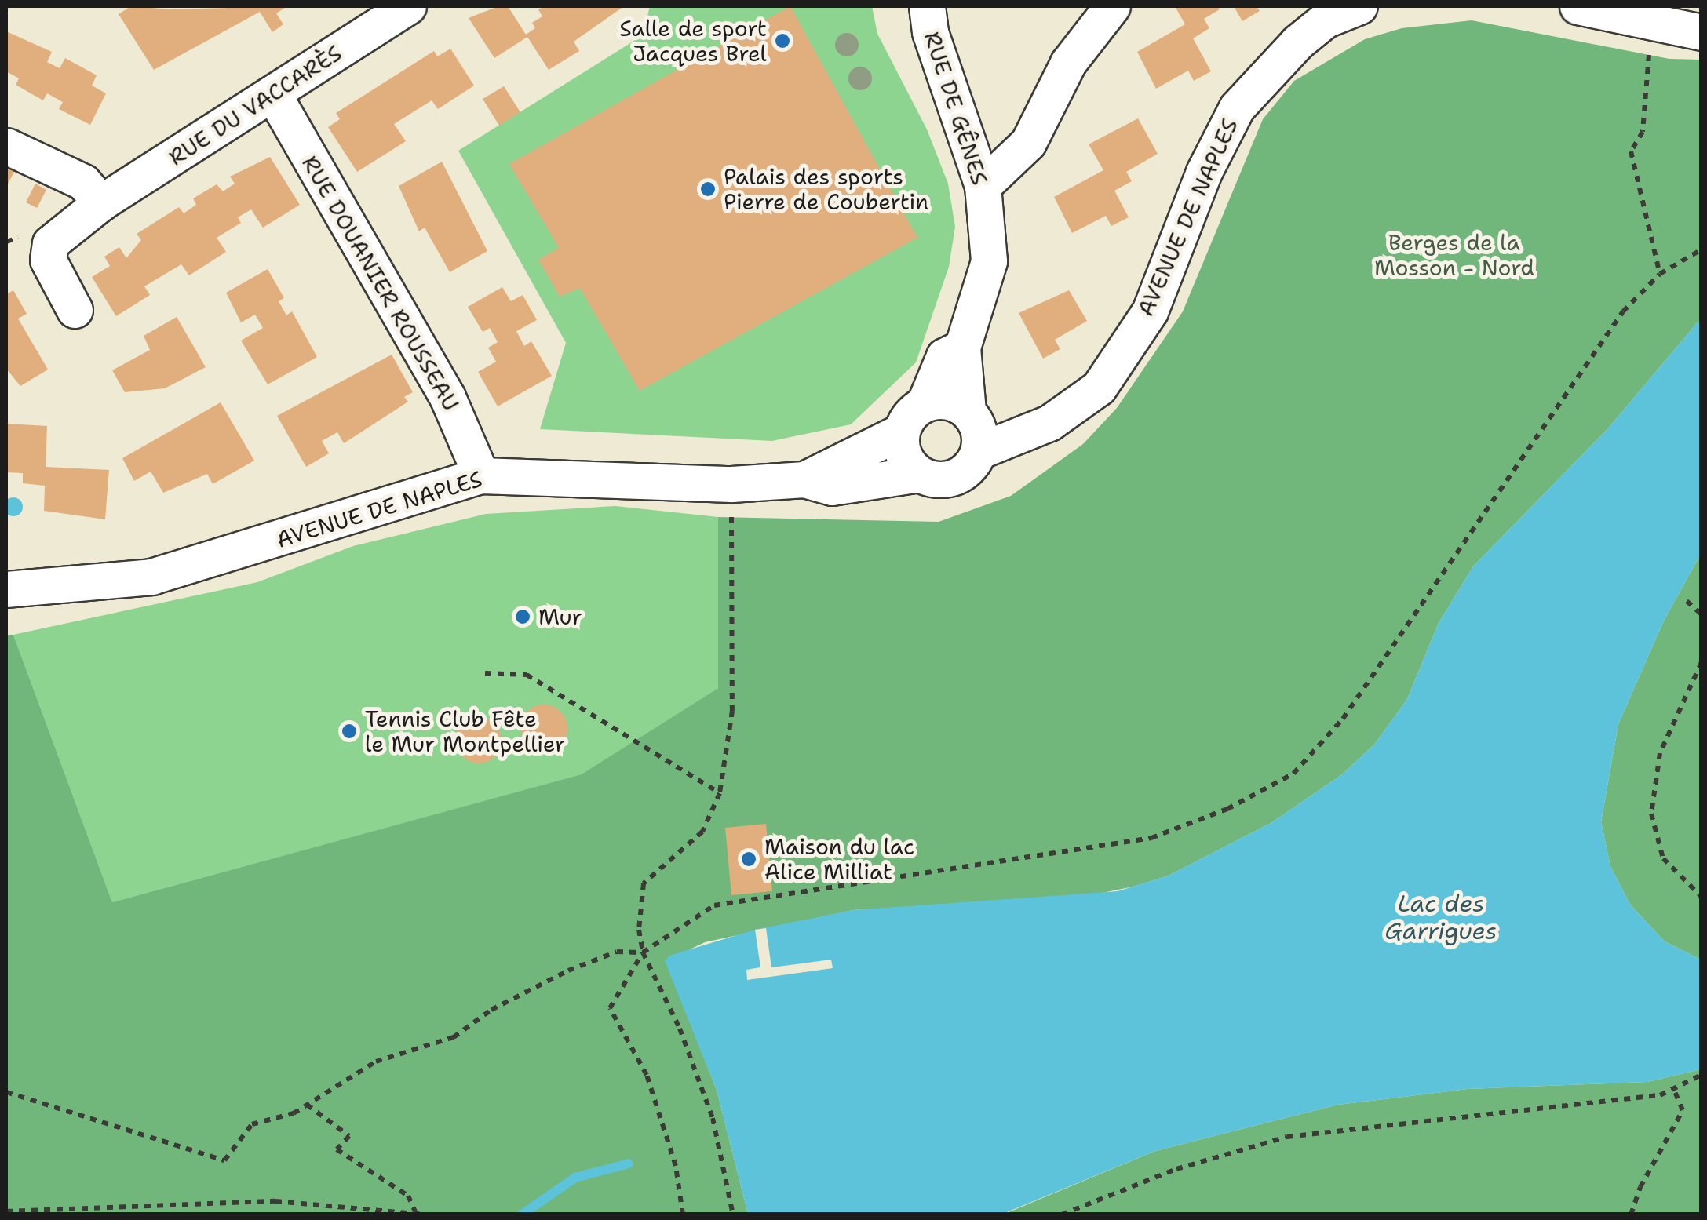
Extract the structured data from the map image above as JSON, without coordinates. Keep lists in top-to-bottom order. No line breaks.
{"streets":{"street":["RUE DU VACCARÈS","RUE DE GÊNES","AVENUE DE NAPLES","RUE DOUANIER ROUSSEAU"]},"crossings":[["RUE DU VACCARÈS","RUE DOUANIER ROUSSEAU"],["RUE DE GÊNES","AVENUE DE NAPLES"],["AVENUE DE NAPLES","RUE DOUANIER ROUSSEAU"]],"water":["Lac des Garrigues"],"parks":["Berges de la Mosson - Nord"],"places":["Salle de sport Jacques Brel","Palais des sports Pierre de Coubertin","Mur","Tennis Club Fête le Mur Montpellier","Maison du lac Alice Milliat"]}
